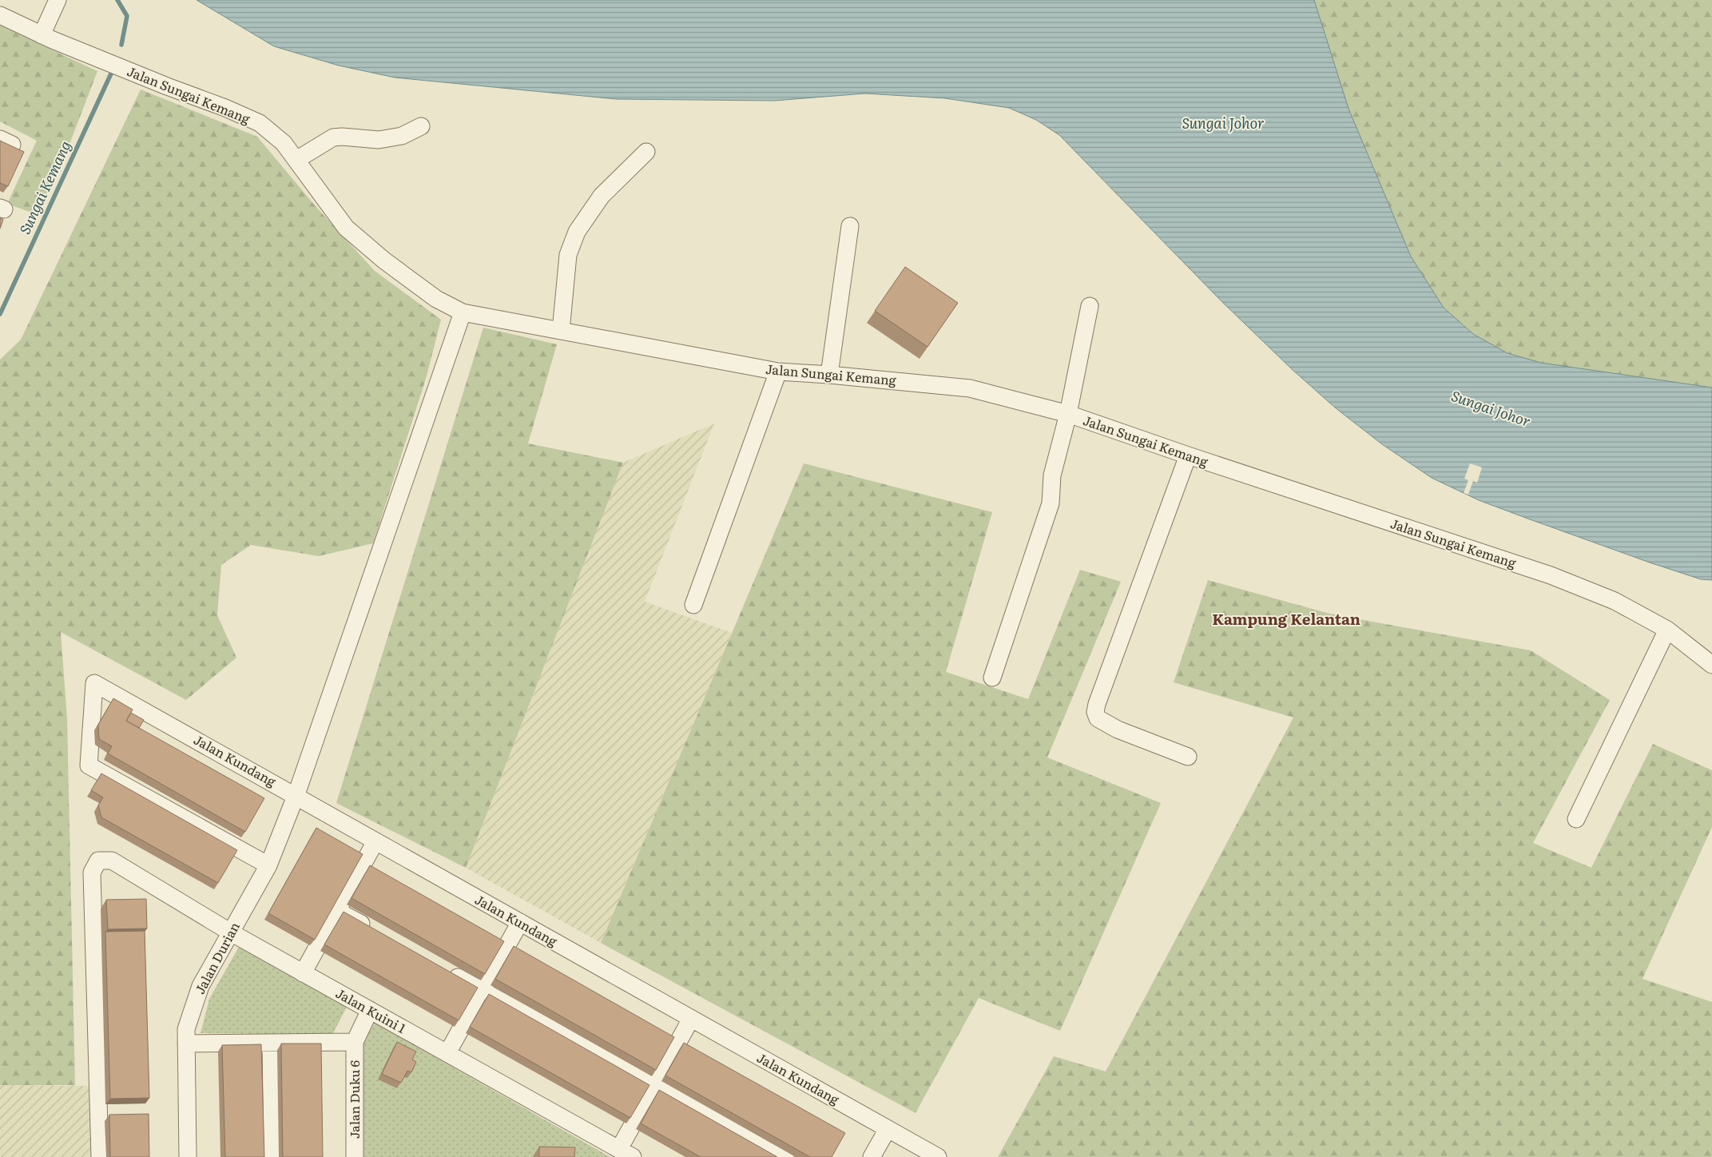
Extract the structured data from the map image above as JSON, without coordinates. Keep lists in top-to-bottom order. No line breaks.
{"streets":{"street":["Jalan Sungai Kemang","Jalan Kundang","Jalan Durian","Jalan Kuini 1","Jalan Duku 6"]},"crossings":[["Jalan Sungai Kemang","Jalan Durian"],["Jalan Kundang","Jalan Durian"],["Jalan Durian","Jalan Kuini 1"]],"districts":["Kampung Kelantan"],"water":["Sungai Johor","Sungai Kemang"]}
